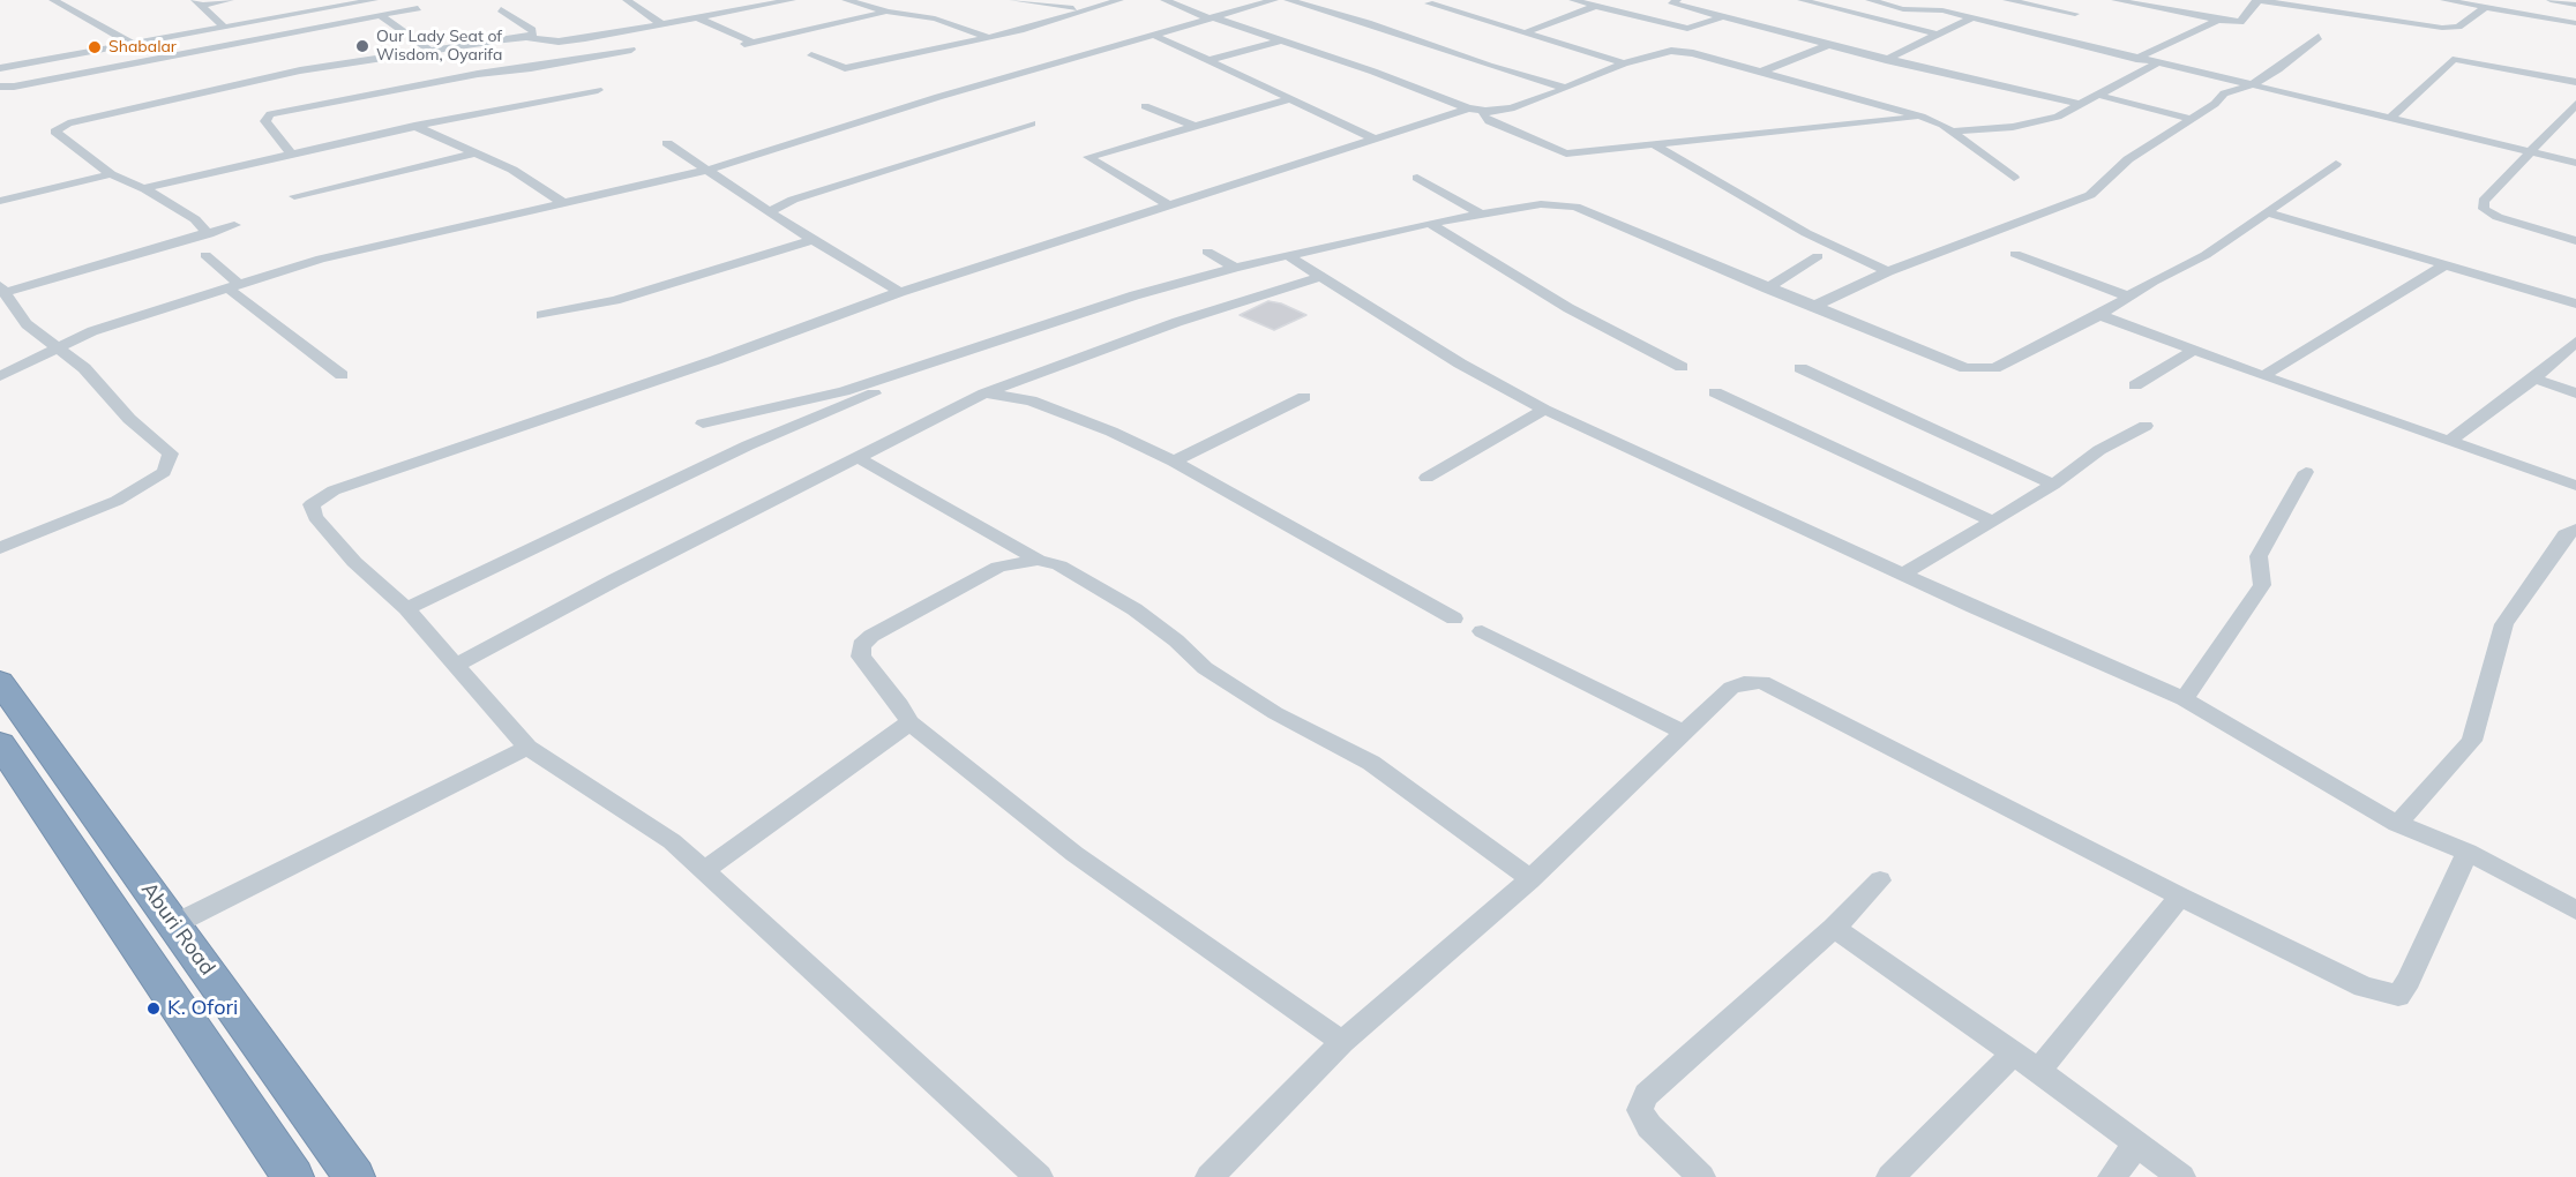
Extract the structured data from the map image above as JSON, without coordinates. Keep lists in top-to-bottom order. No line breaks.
{"streets":{"highway":["Aburi Road"]},"places":["Our Lady Seat of Wisdom, Oyarifa","Shabalar","K. Ofori"]}
